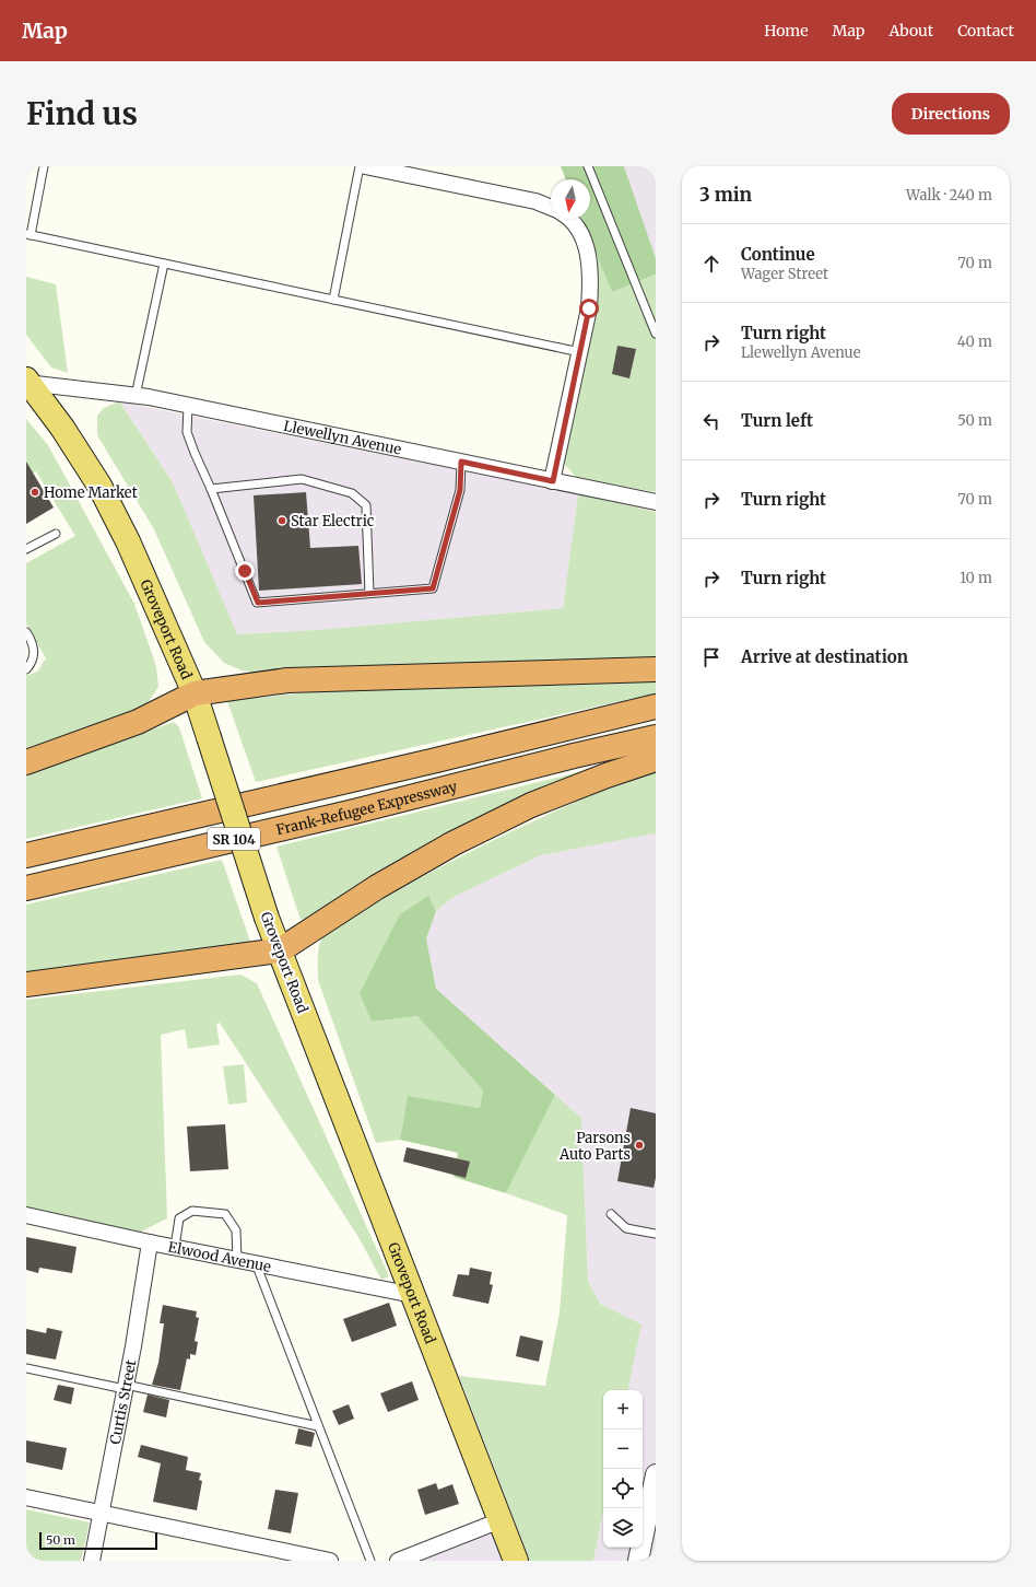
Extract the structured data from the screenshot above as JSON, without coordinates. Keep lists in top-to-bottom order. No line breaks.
{"streets":{"highway":["Frank-Refugee Expressway","SR 104"],"main road":["Groveport Road"],"street":["Llewellyn Avenue","Elwood Avenue","Curtis Street"]},"crossings":[["Llewellyn Avenue","Groveport Road"],["Groveport Road","Elwood Avenue"],["Elwood Avenue","Curtis Street"]],"places":["Home Market","Star Electric","Parsons Auto Parts"],"scale_bar":"50 m","north":"bottom","page":{"header":"Map","nav":["Home","Map","About","Contact"],"buttons":"Directions","title":"Find us","heading":["3 min","Walk · 240 m"],"list":[["Continue","Wager Street","70 m"],["Turn right","Llewellyn Avenue","40 m"],["Turn left","50 m"],["Turn right","70 m"],["Turn right","10 m"],"Arrive at destination"],"map_buttons":["+","−"],"scale":"50 m"}}
